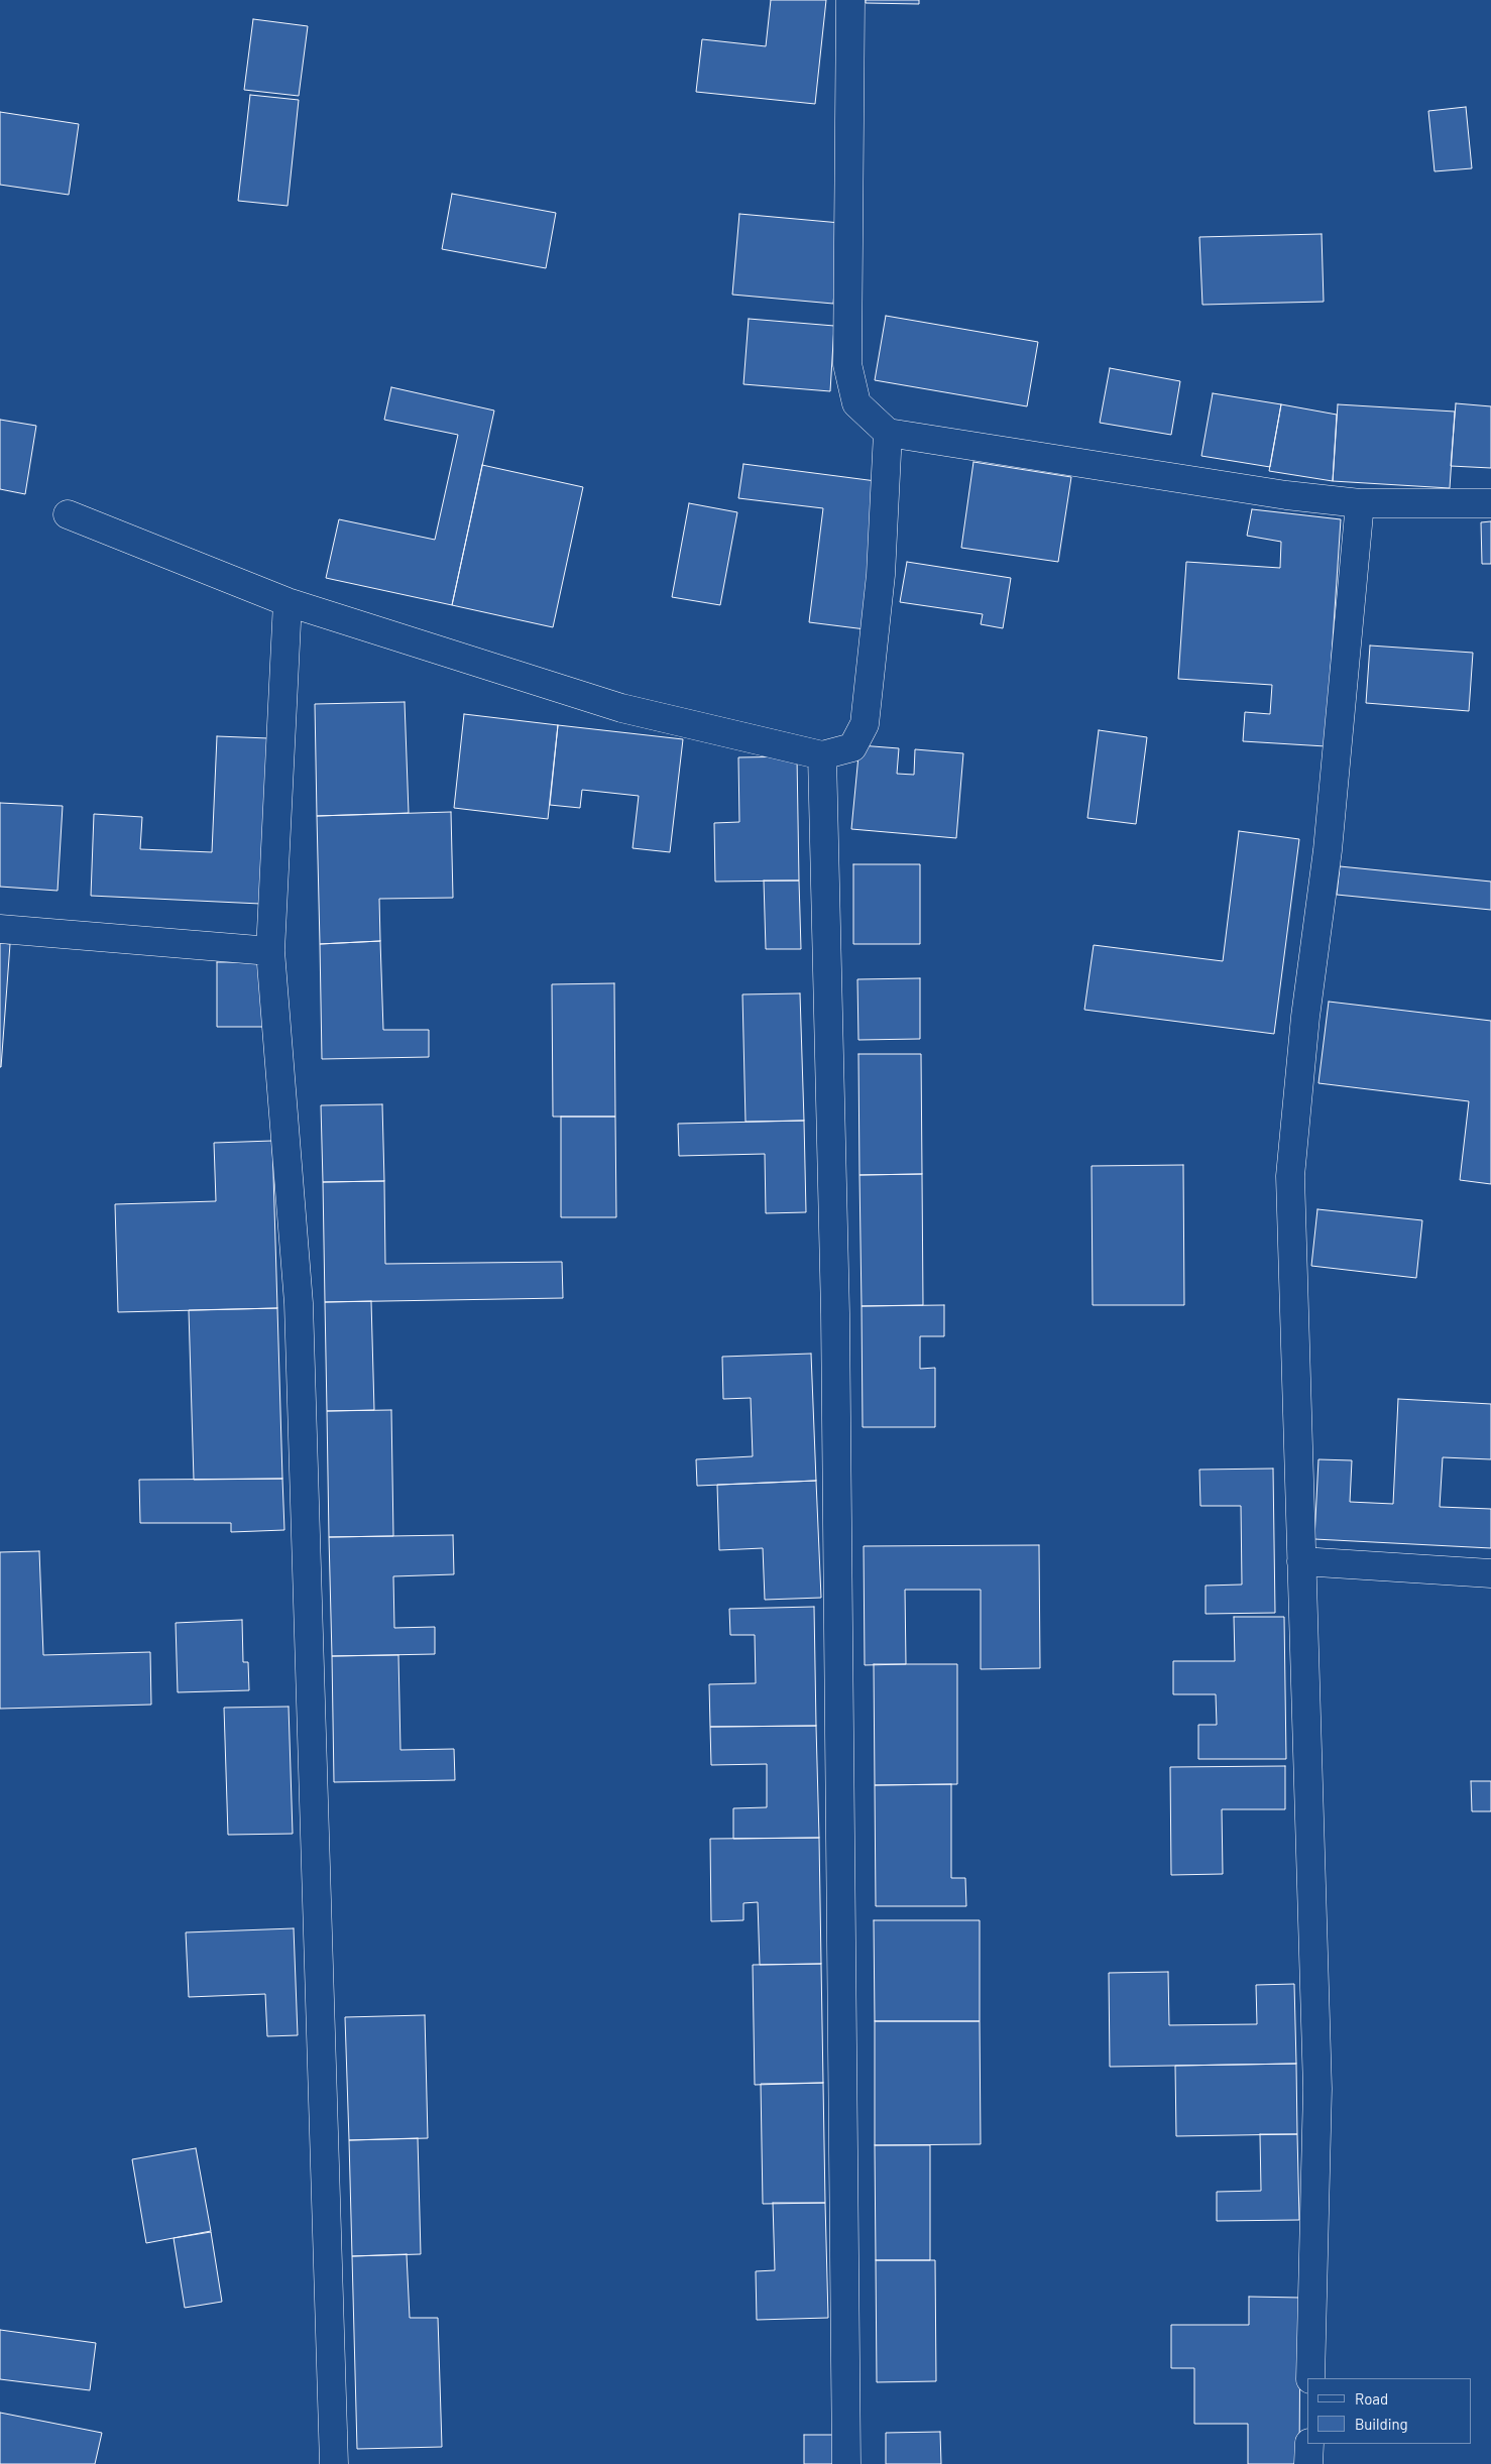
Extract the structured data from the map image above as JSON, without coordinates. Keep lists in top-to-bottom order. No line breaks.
{"legend":["Road","Building"]}
